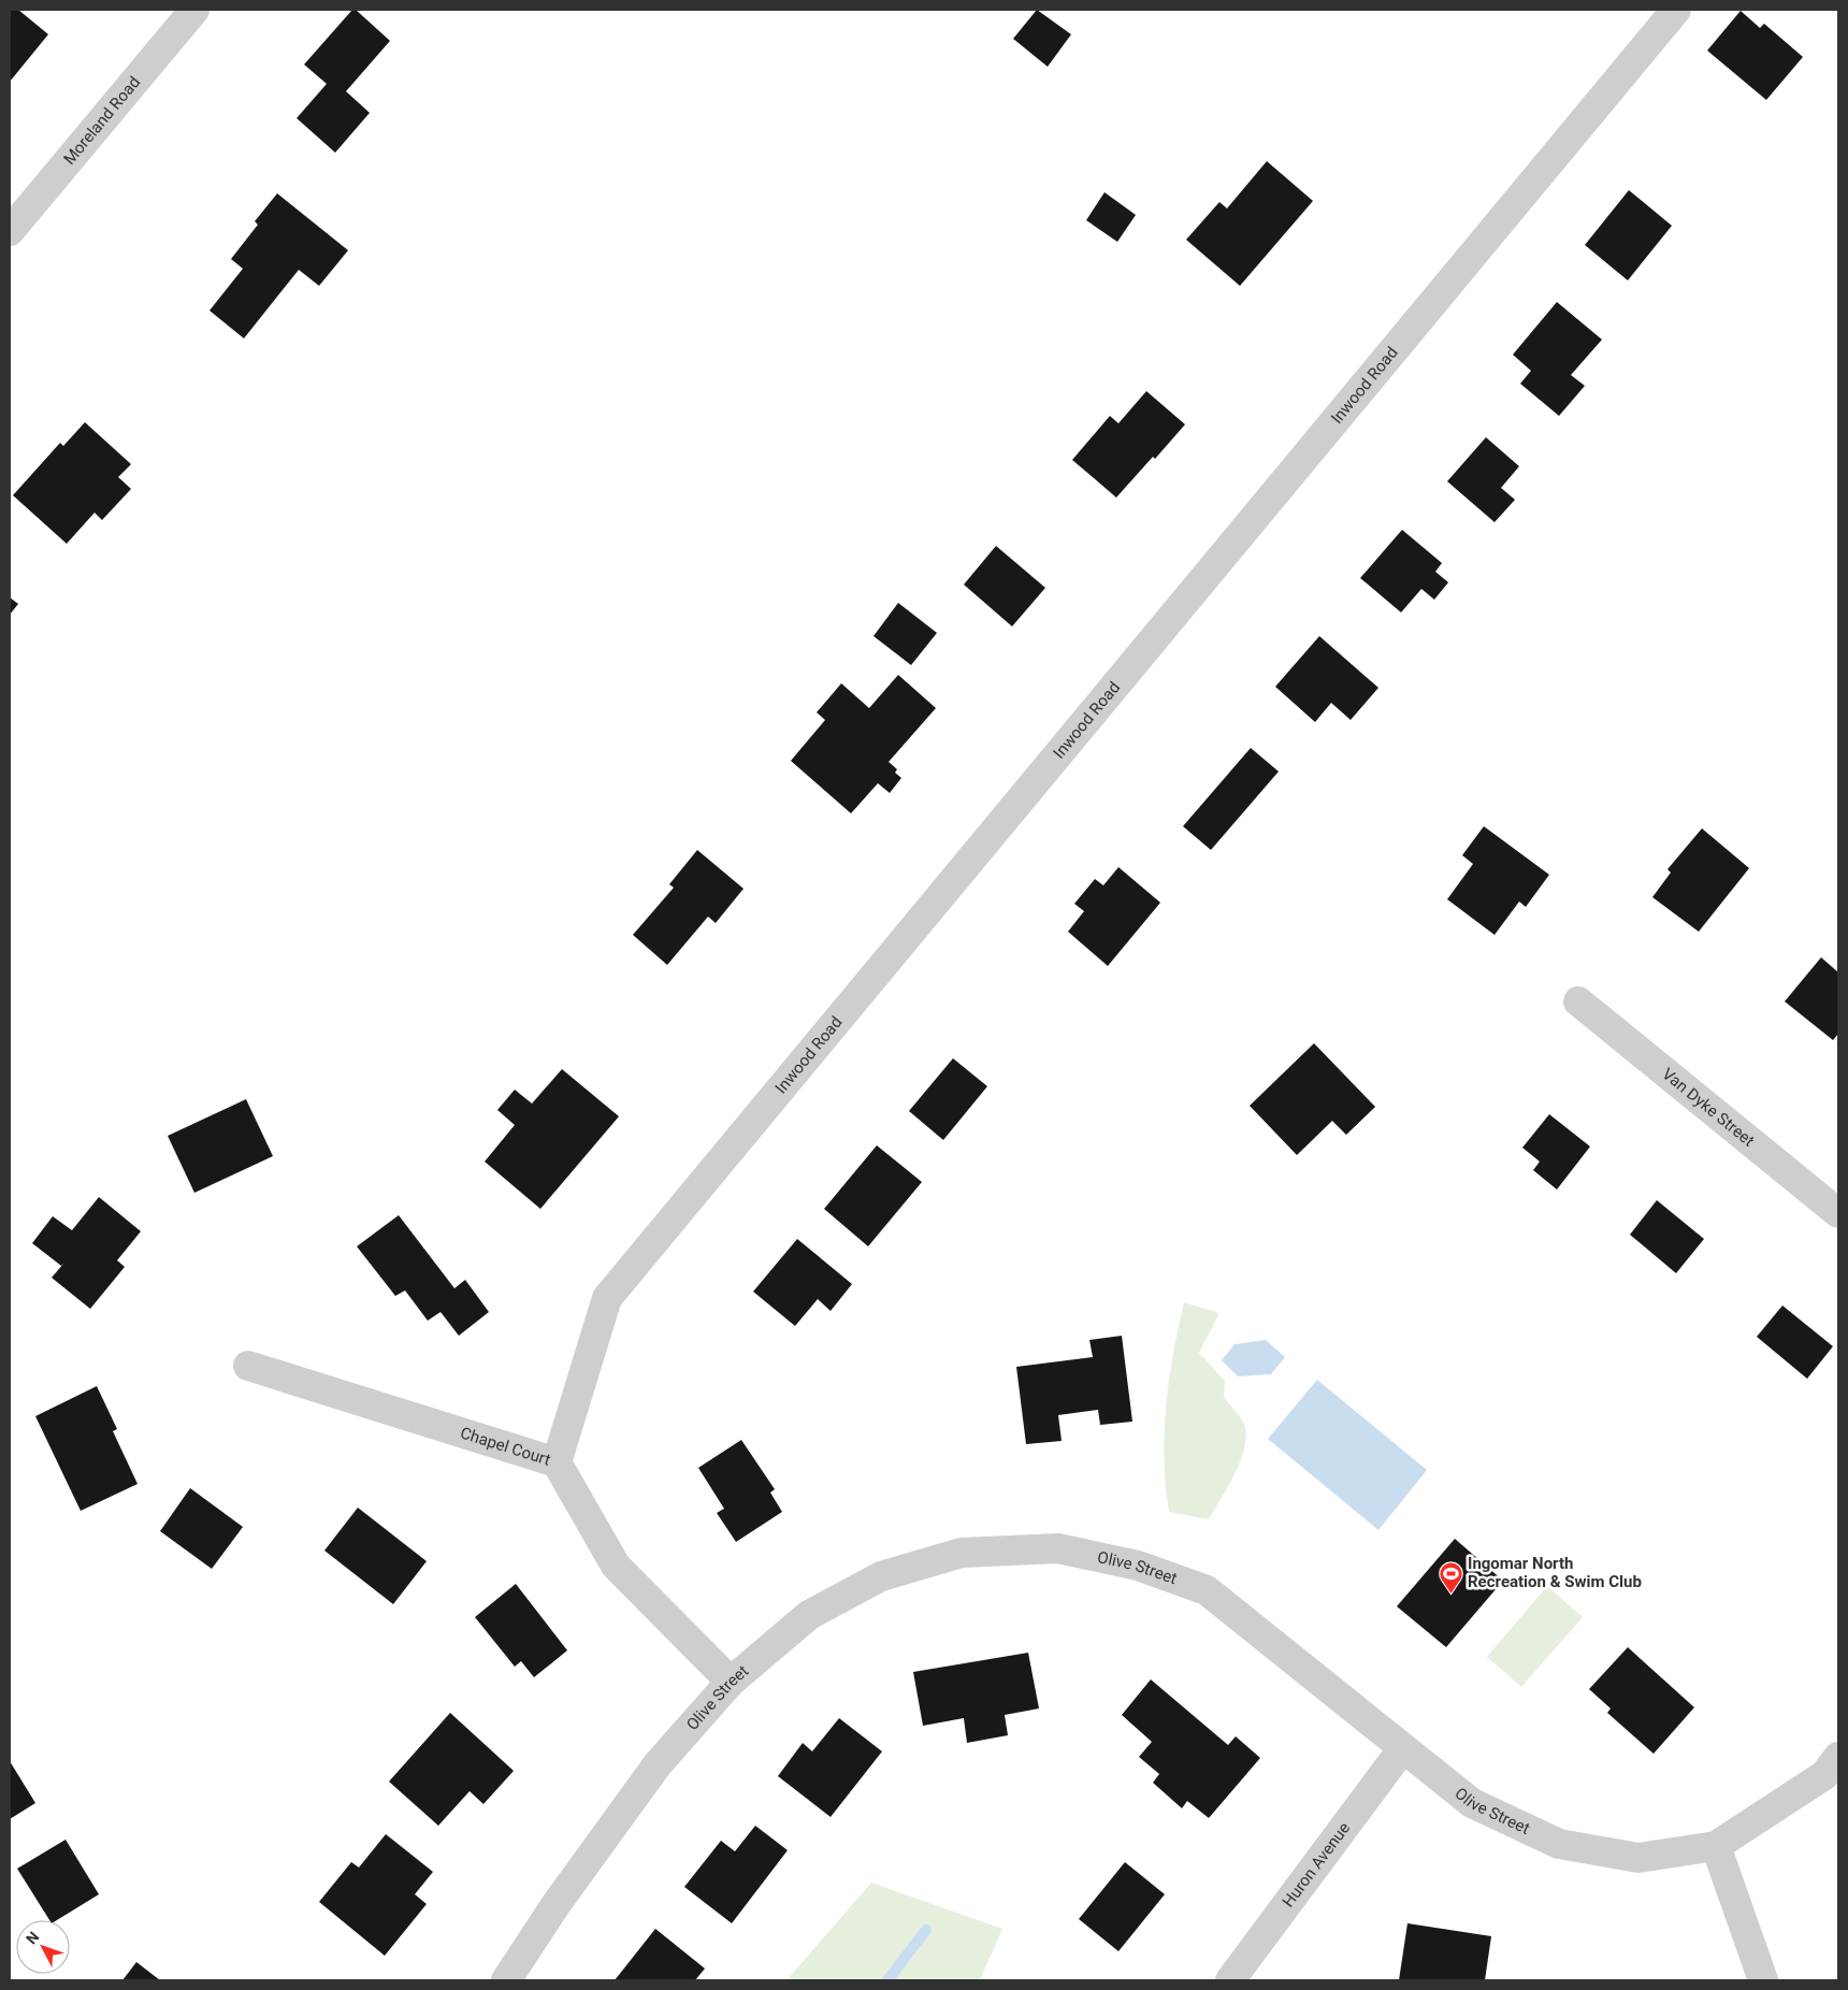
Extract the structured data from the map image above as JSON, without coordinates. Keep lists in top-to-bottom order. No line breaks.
{"streets":{"street":["Moreland Road","Inwood Road","Van Dyke Street","Chapel Court","Olive Street","Huron Avenue"]},"crossings":[["Inwood Road","Chapel Court"],["Chapel Court","Olive Street"],["Olive Street","Huron Avenue"]],"places":{"sports":["Ingomar North Recreation & Swim Club"]},"north":"top left"}
